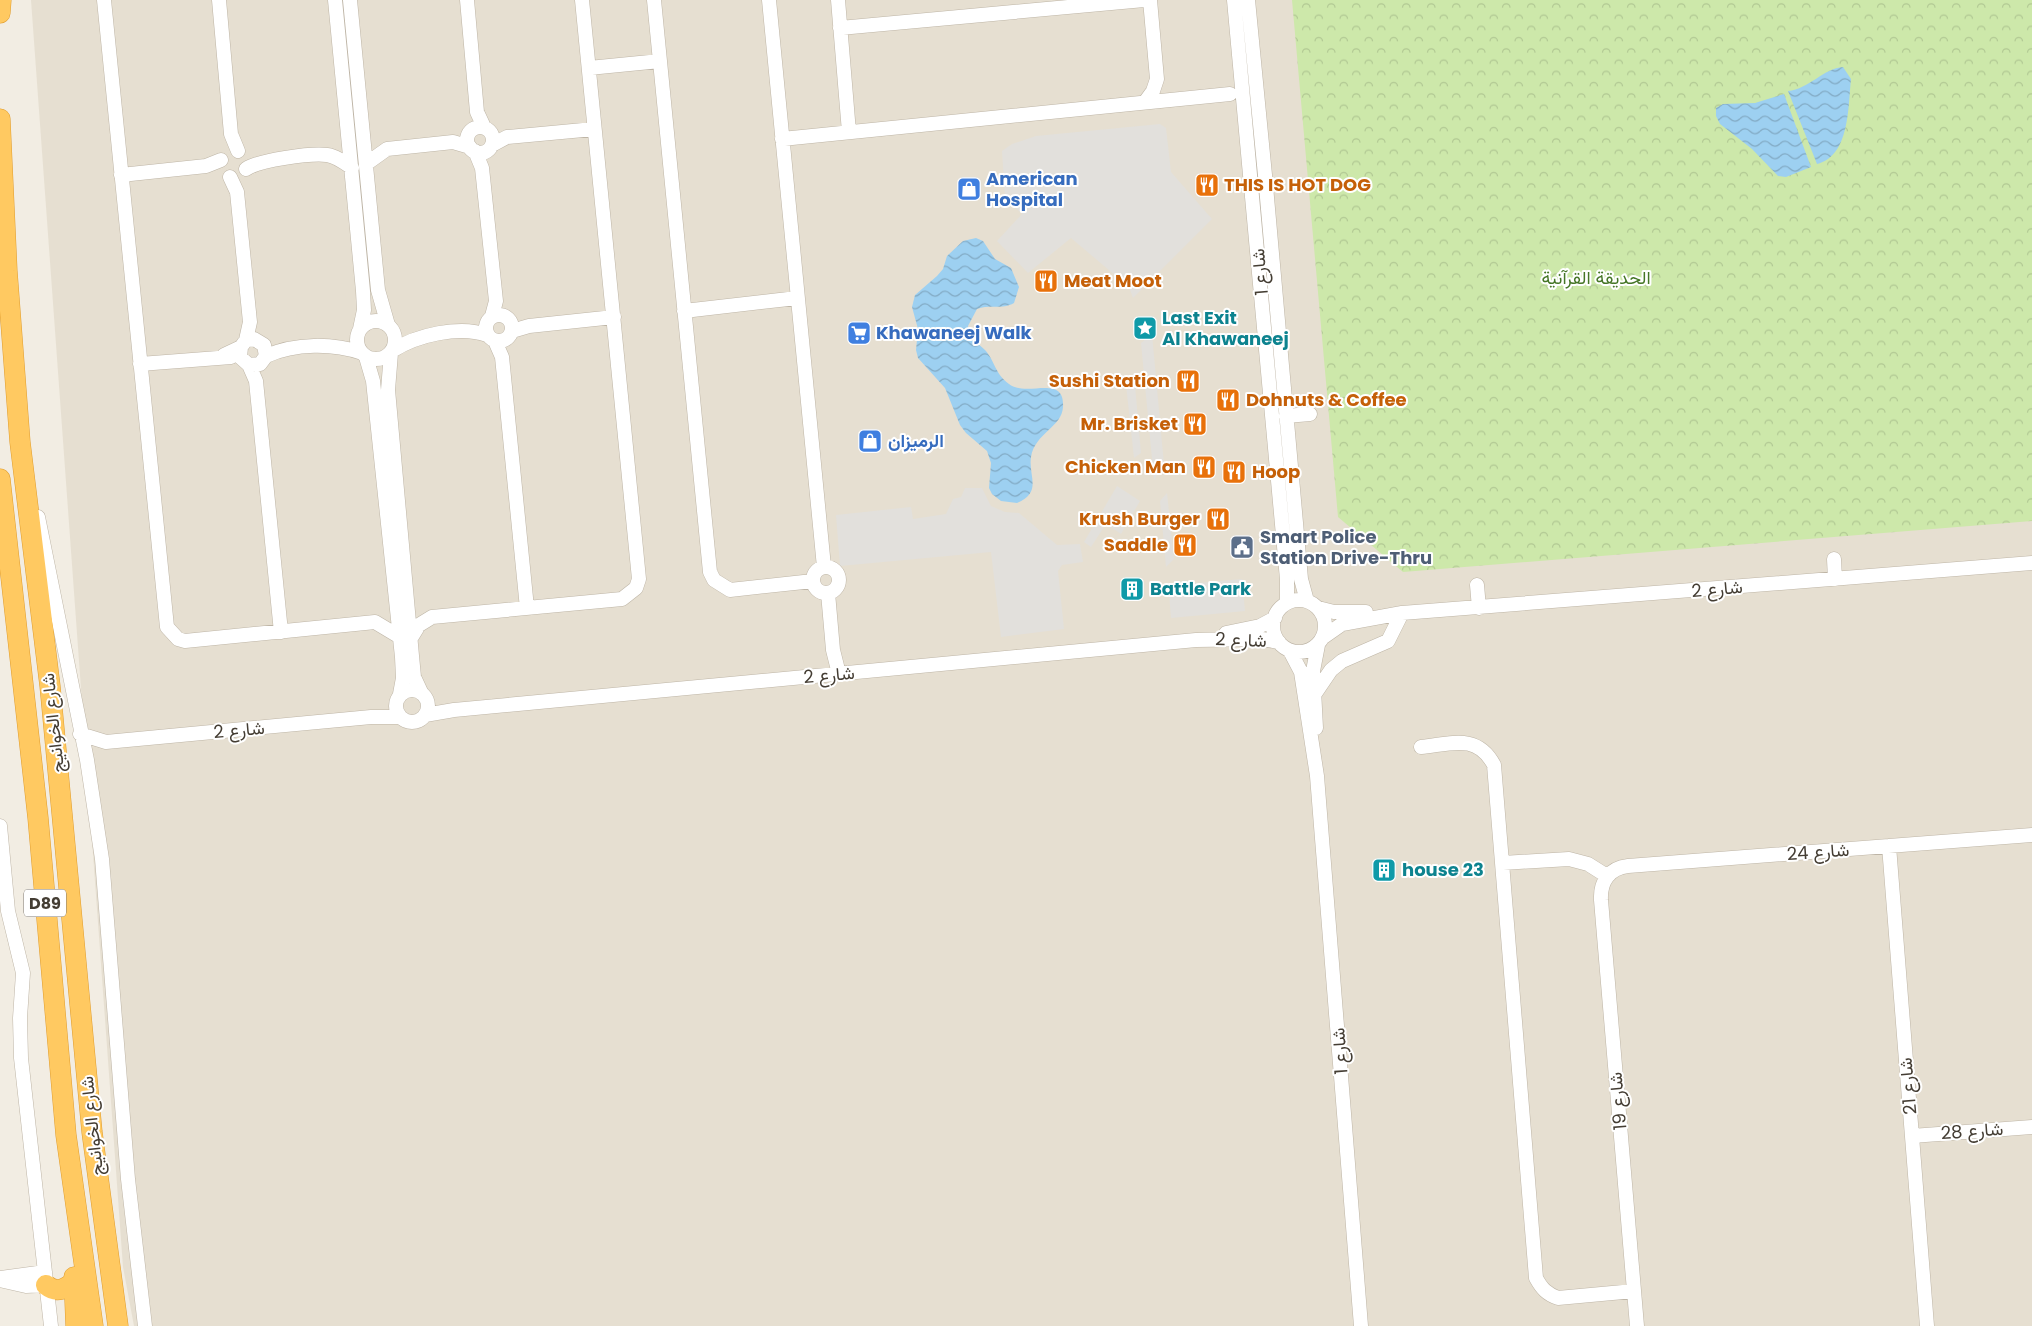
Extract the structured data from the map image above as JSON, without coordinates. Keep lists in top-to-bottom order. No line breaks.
{"streets":{"highway":["شارع الخوانيج","D89"],"street":["شارع 1","شارع 2","شارع 24","شارع 21","شارع 19","شارع 28"]},"crossings":[["شارع 1","شارع 2"],["شارع 24","شارع 21"],["شارع 24","شارع 19"],["شارع 21","شارع 28"]],"parks":["الحديقة القرآنية"],"places":{"restaurant":["THIS IS HOT DOG","Meat Moot","Sushi Station","Dohnuts & Coffee","Mr. Brisket","Chicken Man","Hoop","Krush Burger","Saddle"],"shop":["American Hospital","الرميزان"],"place":["Last Exit Al Khawaneej"],"supermarket":["Khawaneej Walk"],"public building":["Smart Police Station Drive-Thru"],"building":["Battle Park","house 23"]}}
